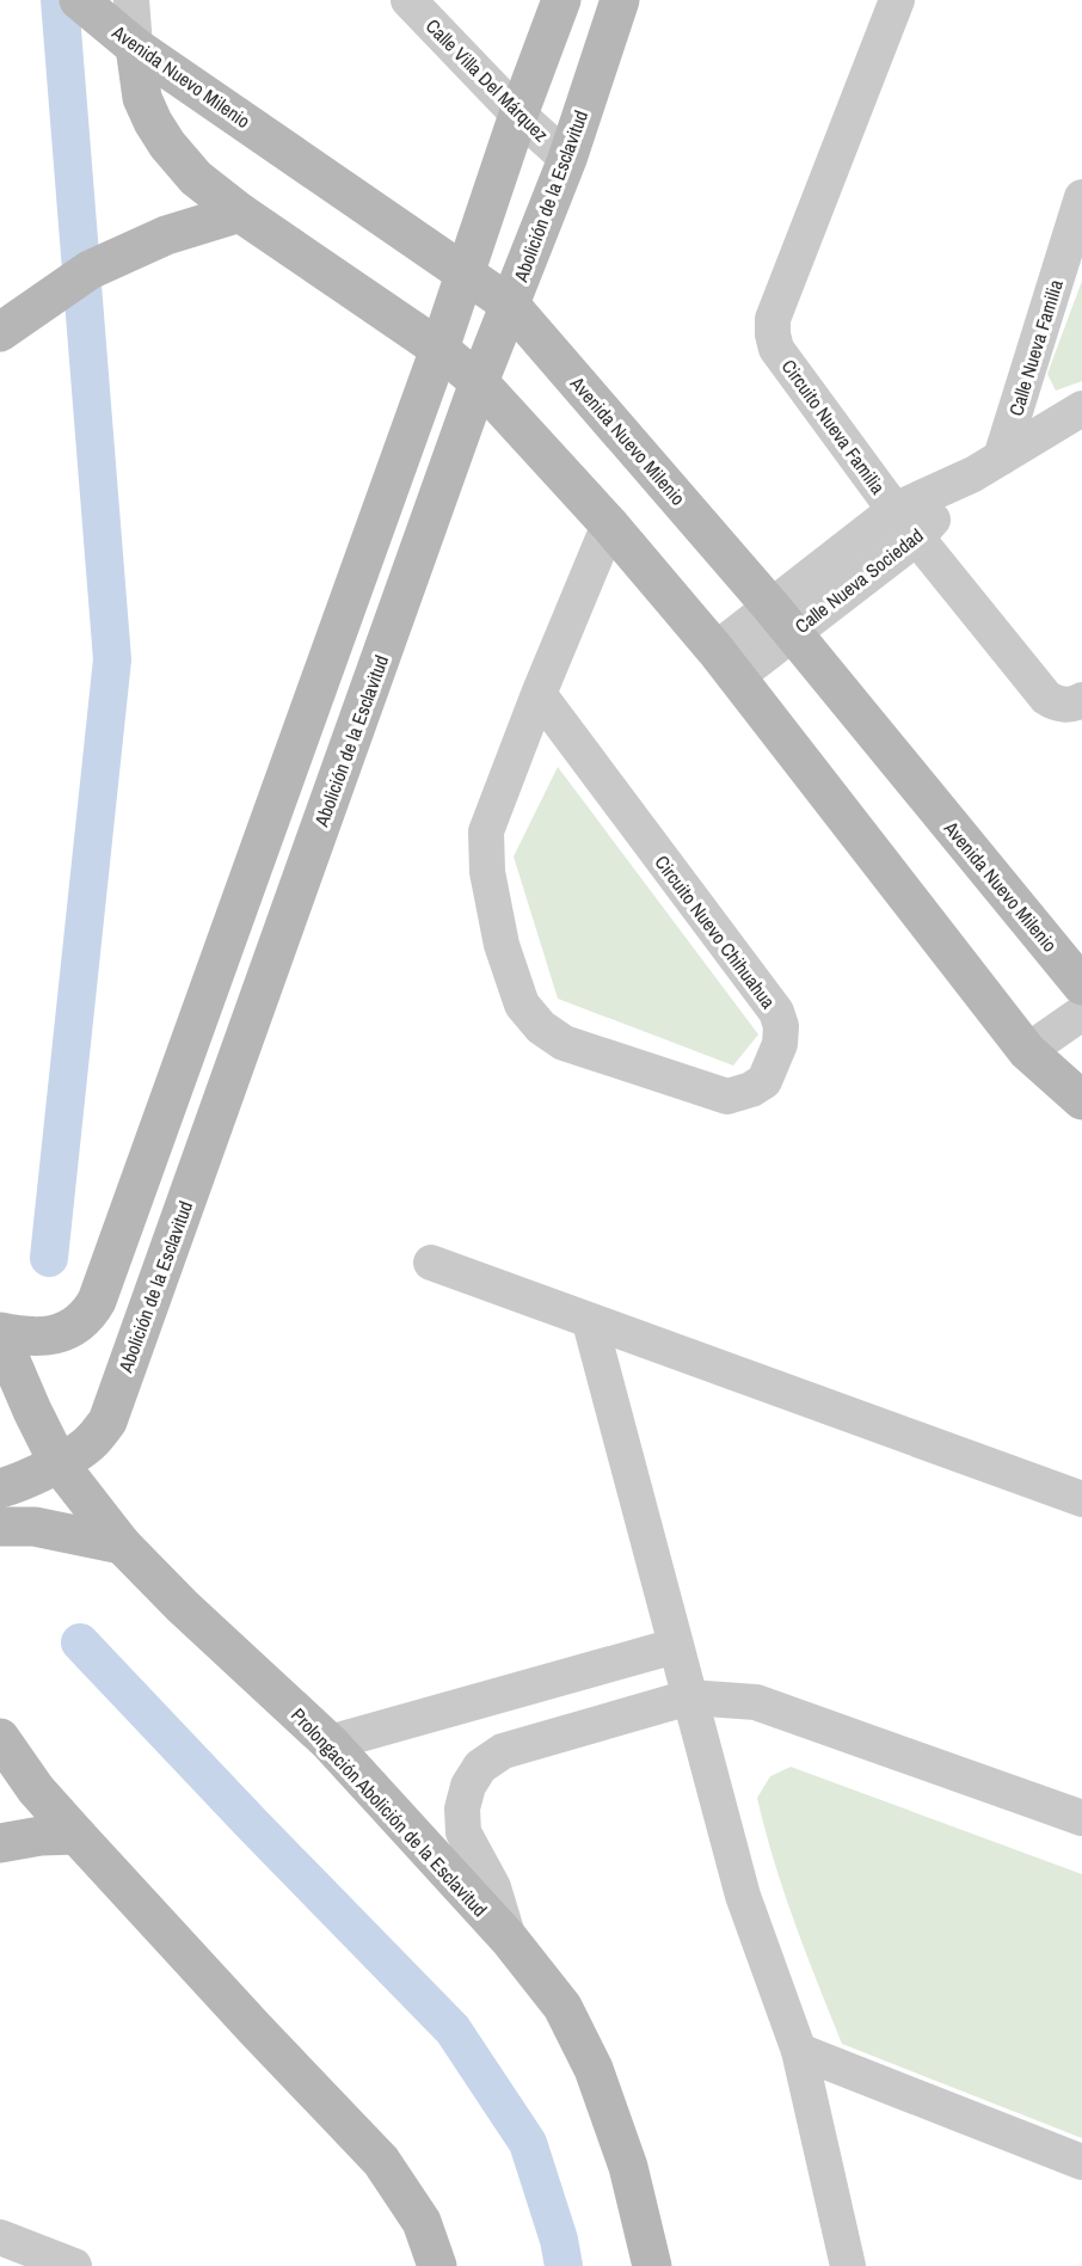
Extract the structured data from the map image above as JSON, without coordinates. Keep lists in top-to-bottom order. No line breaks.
{"streets":{"street":["Avenida Nuevo Milenio","Calle Villa Del Márquez","Abolición de la Esclavitud","Calle Nueva Familia","Circuito Nueva Familia","Calle Nueva Sociedad","Circuito Nuevo Chihuahua","Prolongación Abolición de la Esclavitud"]},"crossings":[["Avenida Nuevo Milenio","Abolición de la Esclavitud"],["Avenida Nuevo Milenio","Calle Nueva Sociedad"],["Calle Villa Del Márquez","Abolición de la Esclavitud"],["Abolición de la Esclavitud","Prolongación Abolición de la Esclavitud"],["Calle Nueva Familia","Calle Nueva Sociedad"],["Circuito Nueva Familia","Calle Nueva Sociedad"]]}
